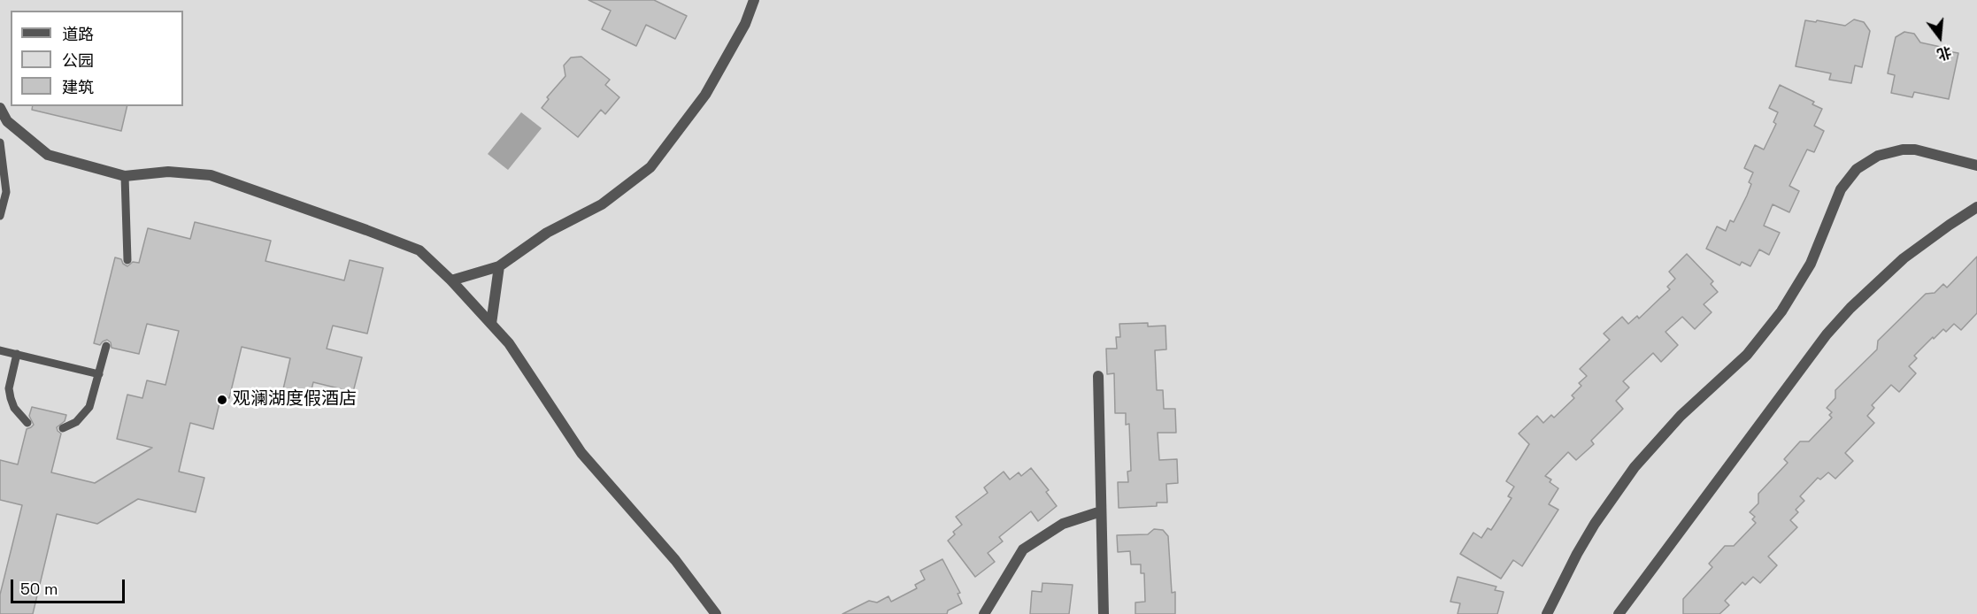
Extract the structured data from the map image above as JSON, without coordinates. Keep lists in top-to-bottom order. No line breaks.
{"places":["观澜湖度假酒店"],"legend":["道路","公园","建筑"],"scale_bar":"50 m","north":"bottom"}
